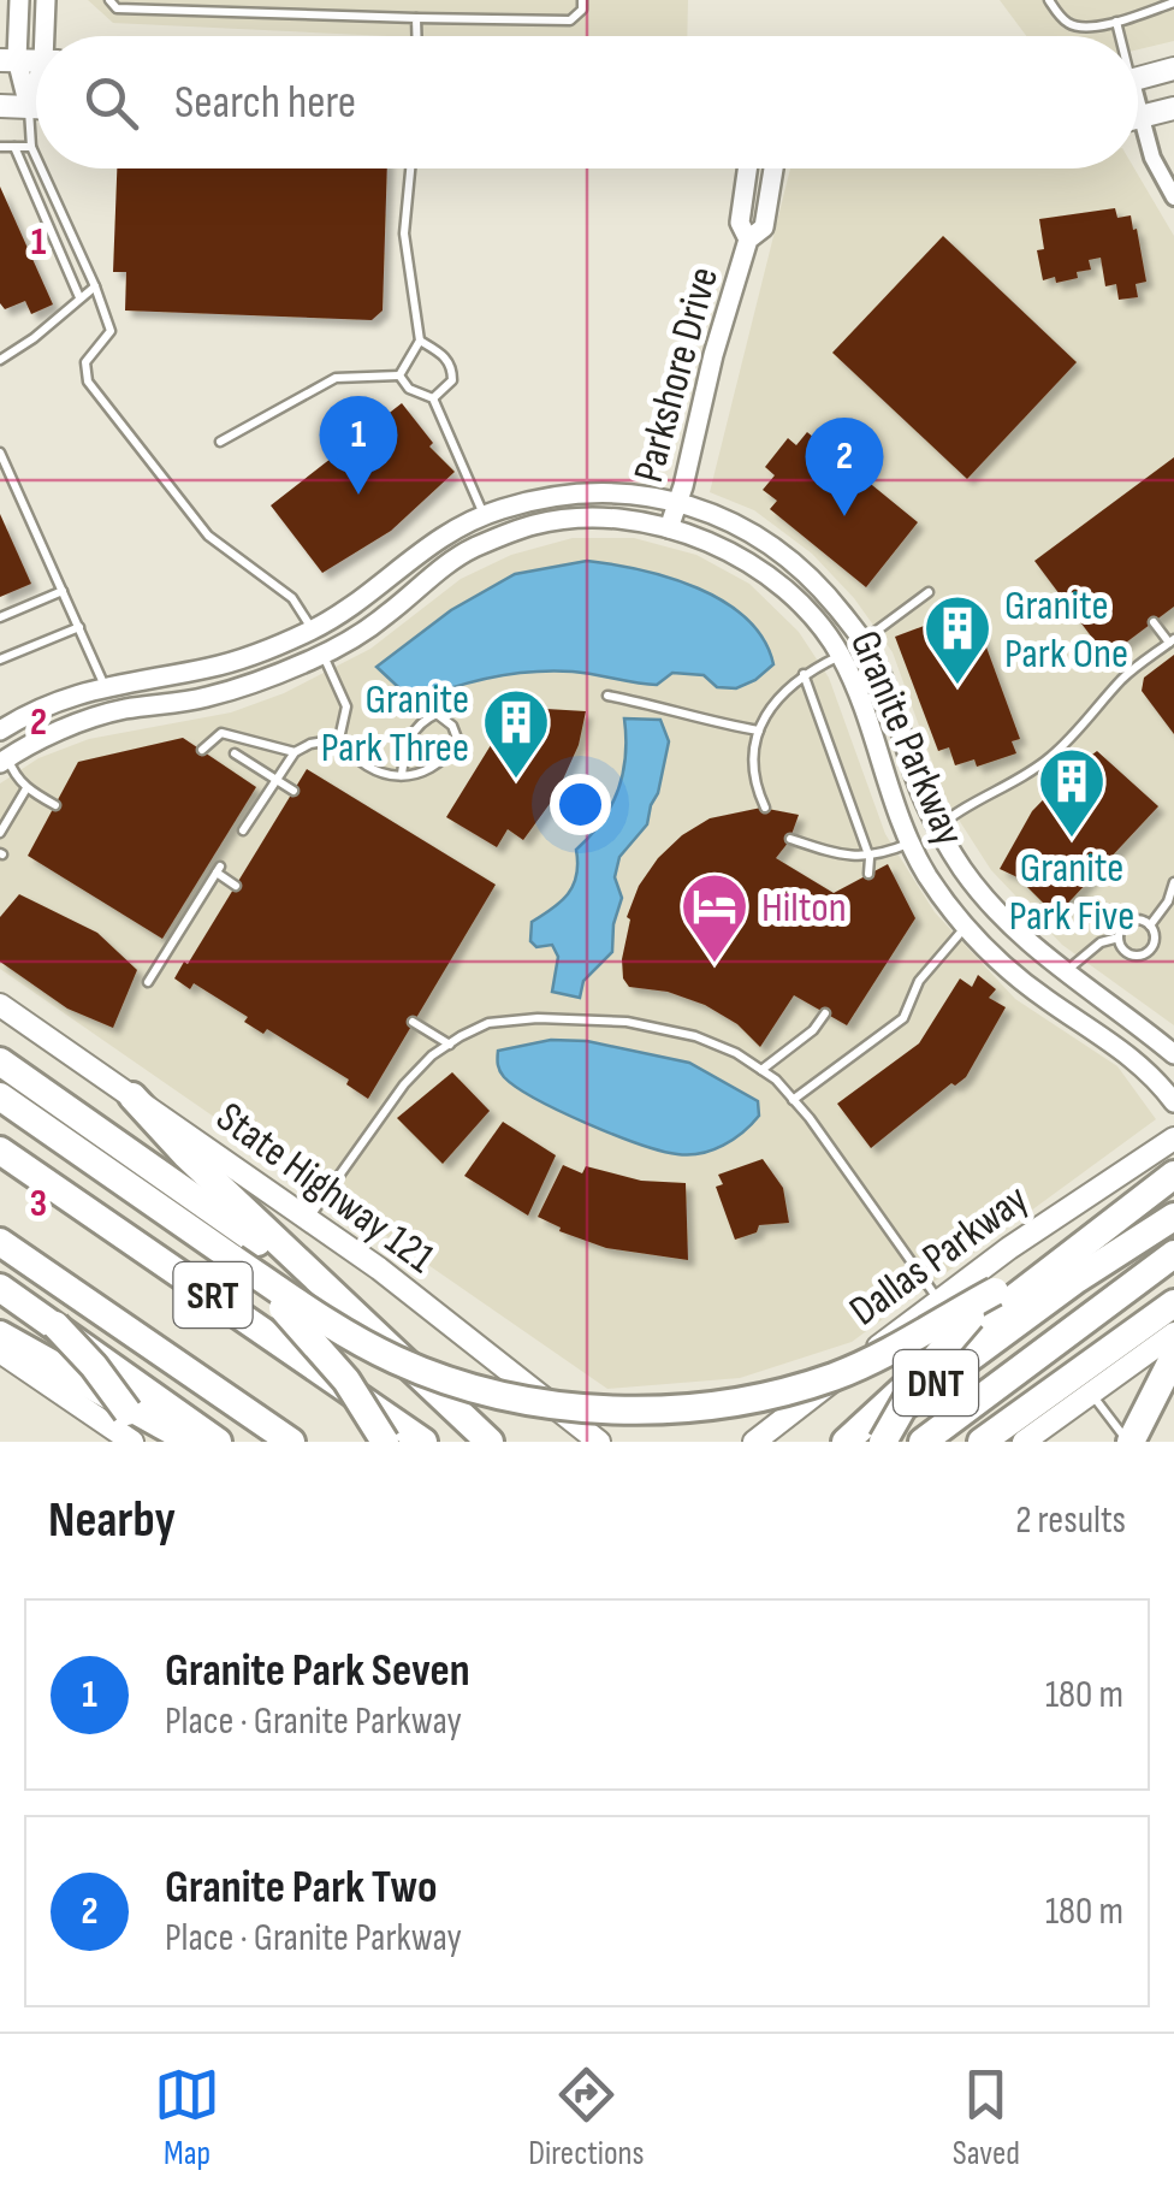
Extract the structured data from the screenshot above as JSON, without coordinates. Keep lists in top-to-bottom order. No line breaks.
{"streets":{"highway":["SRT","DNT"],"main road":["State Highway 121","Dallas Parkway"],"street":["Parkshore Drive","Granite Parkway"]},"crossings":[["Parkshore Drive","Granite Parkway"]],"places":{"building":["Granite Park One","Granite Park Three","Granite Park Five"],"hotel":["Hilton"]},"page":{"search":"Search here","pins":["1","2"],"heading":["Nearby","2 results"],"list":[{"mark":"1","name":"Granite Park Seven","note":"Place · Granite Parkway","value":"180 m"},{"mark":"2","name":"Granite Park Two","note":"Place · Granite Parkway","value":"180 m"}],"nav":["Map","Directions","Saved"]},"grid":{"rows":["1","2","3"]}}
